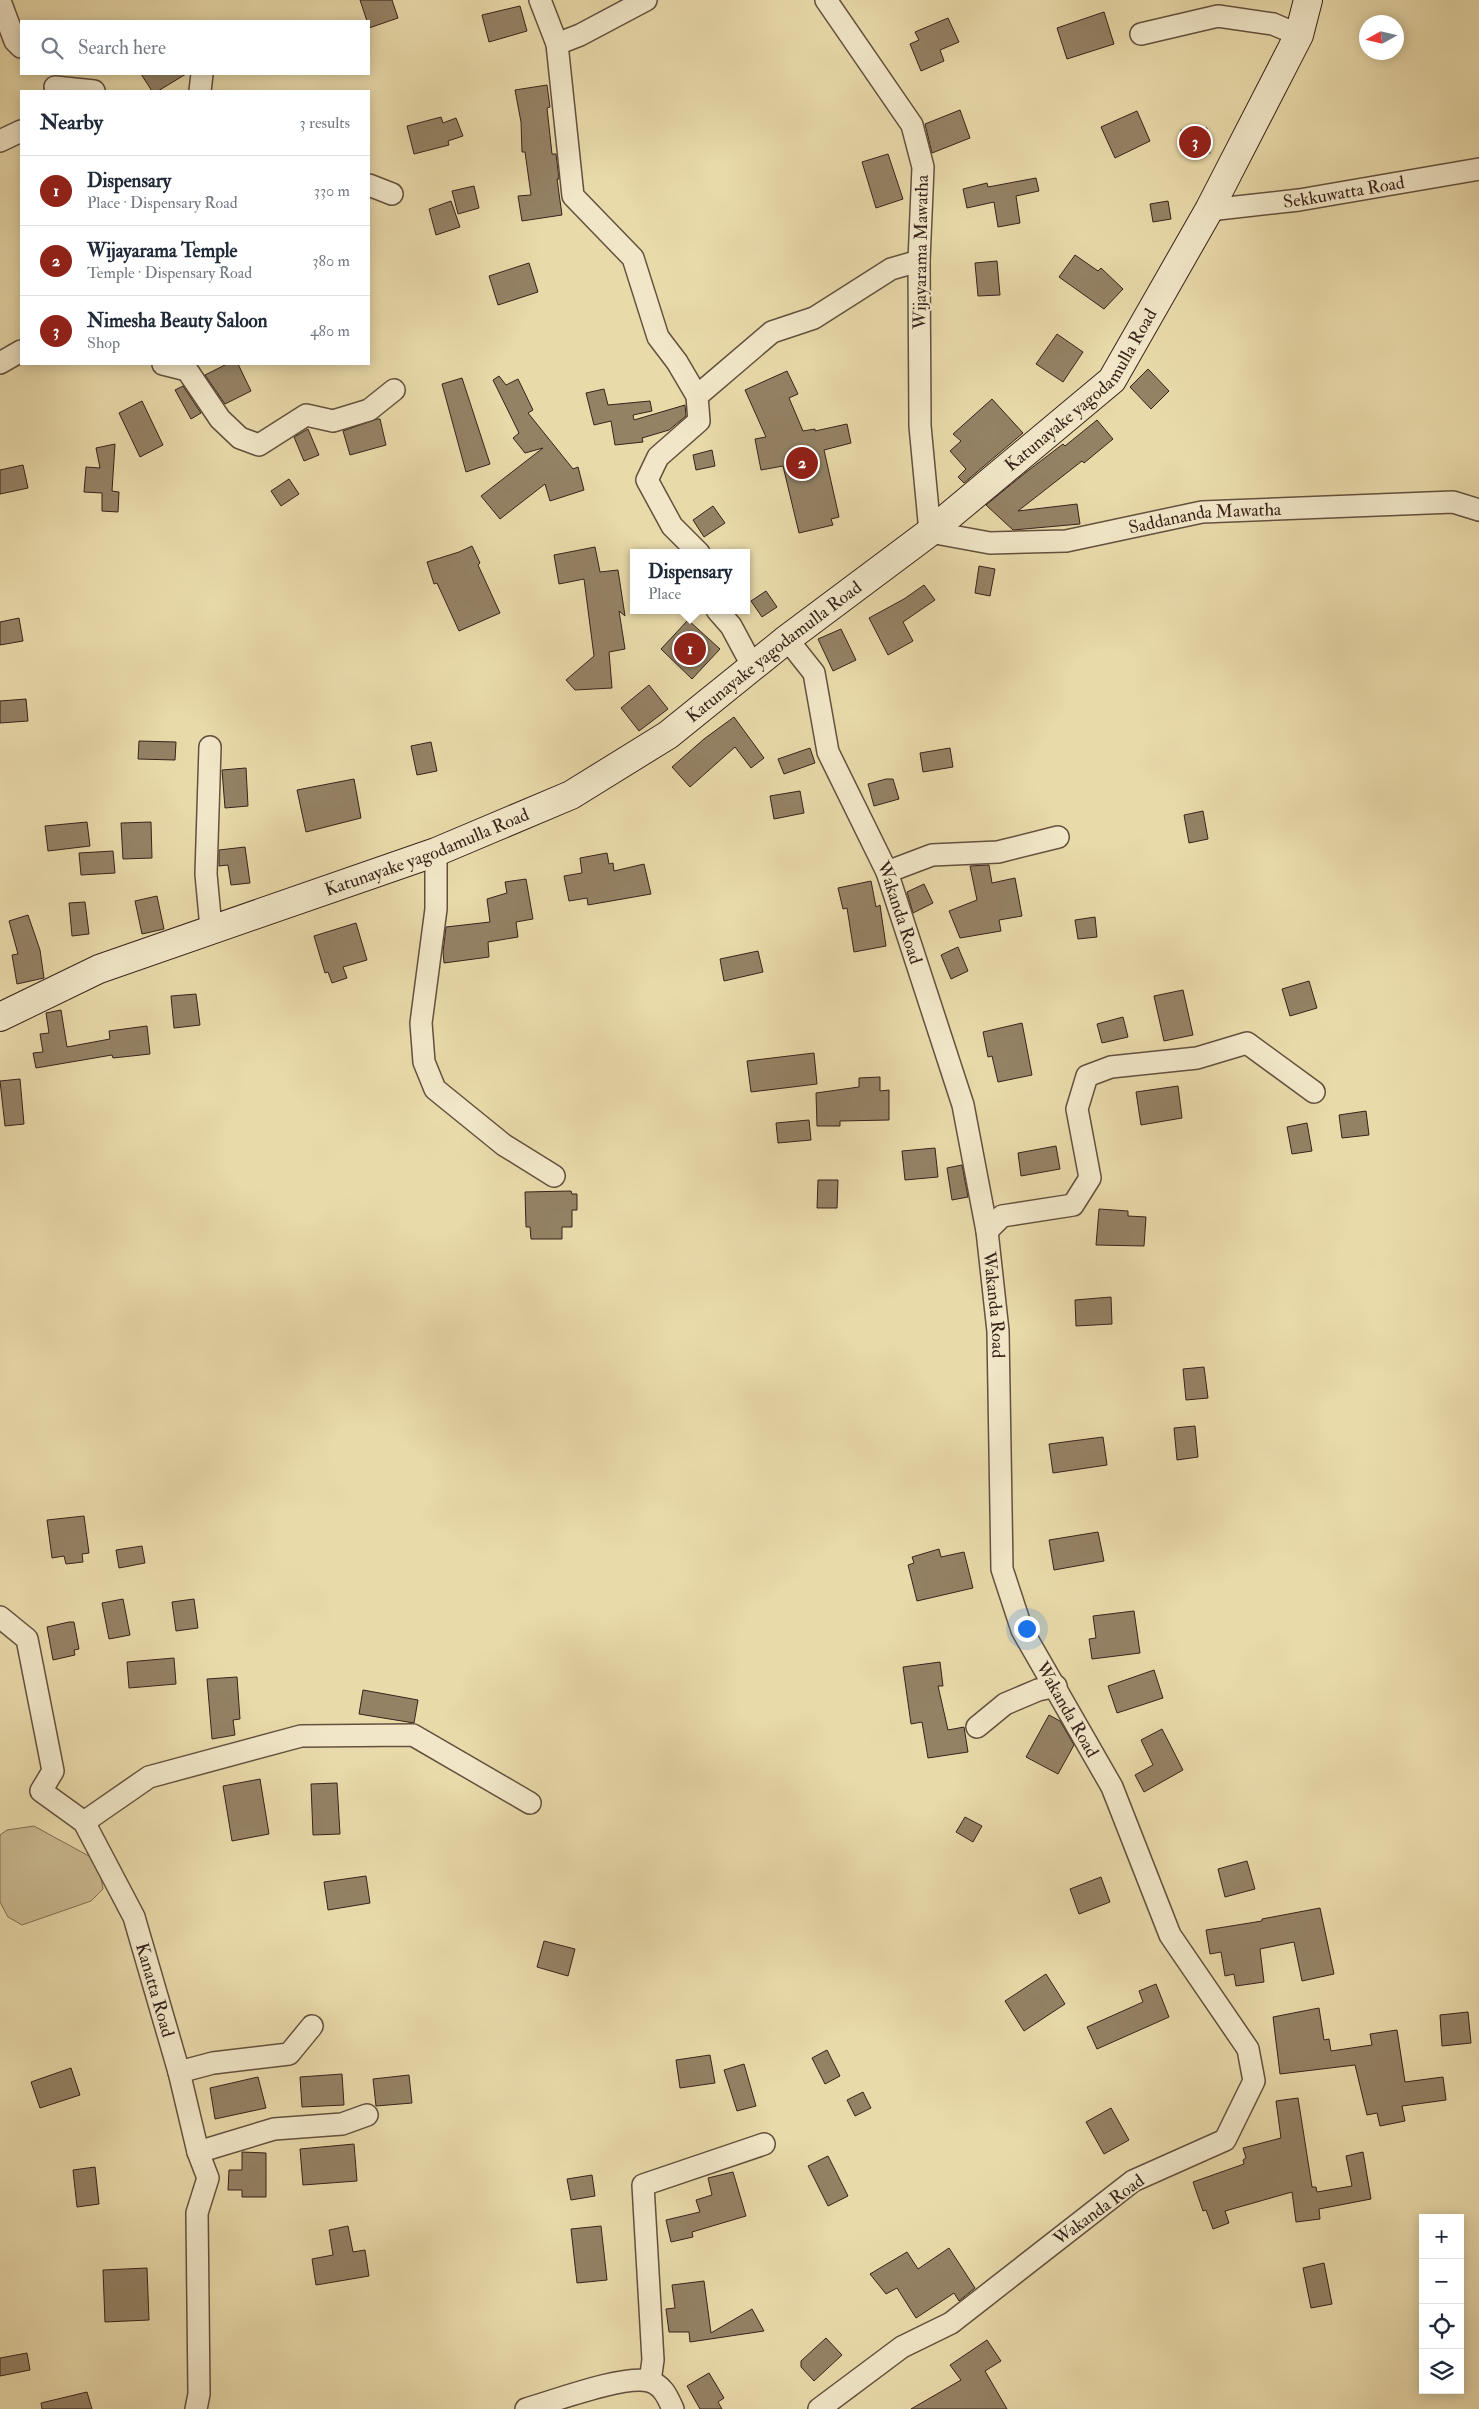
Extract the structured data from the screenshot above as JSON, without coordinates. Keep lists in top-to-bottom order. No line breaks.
{"streets":{"main road":["Katunayake yagodamulla Road"],"street":["Sekkuwatta Road","Wijayarama Mawatha","Saddananda Mawatha","Wakanda Road","Kanatta Road"]},"crossings":[["Sekkuwatta Road","Katunayake yagodamulla Road"],["Wijayarama Mawatha","Katunayake yagodamulla Road"],["Wijayarama Mawatha","Saddananda Mawatha"],["Katunayake yagodamulla Road","Saddananda Mawatha"],["Katunayake yagodamulla Road","Wakanda Road"]],"north":"left","page":{"search":"Search here","heading":["Nearby","3 results"],"pins":["3","2","1"],"list":[{"mark":"1","name":"Dispensary","note":"Place · Dispensary Road","value":"330 m"},{"mark":"2","name":"Wijayarama Temple","note":"Temple · Dispensary Road","value":"380 m"},{"mark":"3","name":"Nimesha Beauty Saloon","note":"Shop","value":"480 m"}],"popup":["Dispensary","Place"],"map_buttons":["+","−"]}}
